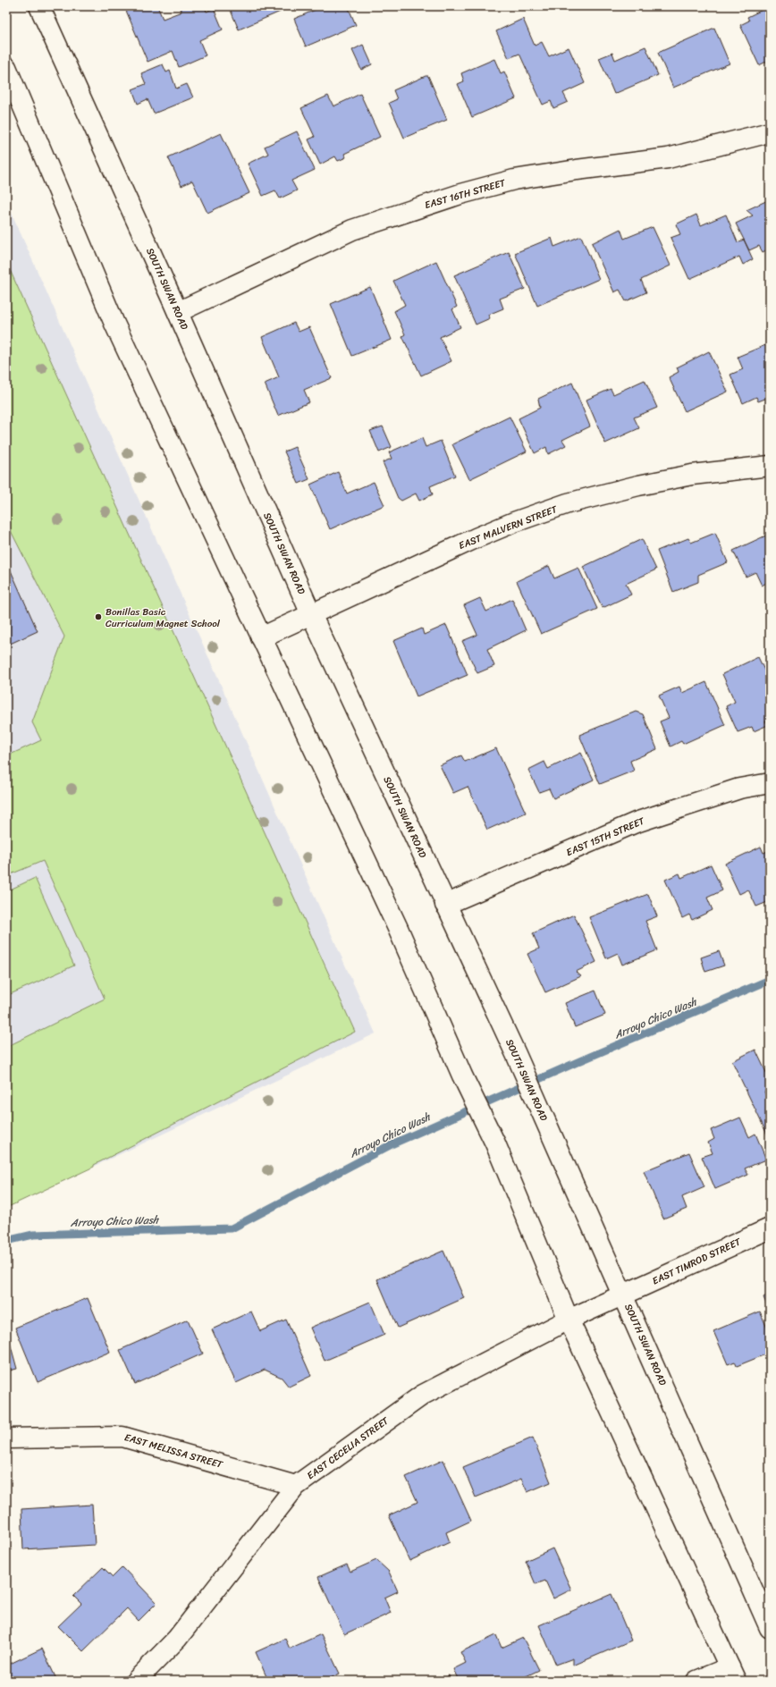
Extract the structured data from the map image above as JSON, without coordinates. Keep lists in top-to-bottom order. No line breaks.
{"streets":{"main road":["EAST 16TH STREET","SOUTH SWAN ROAD","EAST MALVERN STREET","EAST 15TH STREET","EAST TIMROD STREET","EAST CECELIA STREET","EAST MELISSA STREET"]},"crossings":[["EAST 16TH STREET","SOUTH SWAN ROAD"],["SOUTH SWAN ROAD","EAST MALVERN STREET"],["SOUTH SWAN ROAD","EAST 15TH STREET"],["SOUTH SWAN ROAD","EAST TIMROD STREET"],["SOUTH SWAN ROAD","EAST CECELIA STREET"],["EAST TIMROD STREET","EAST CECELIA STREET"],["EAST CECELIA STREET","EAST MELISSA STREET"]],"water":["Arroyo Chico Wash"],"places":["Bonillas Basic Curriculum Magnet School"]}
